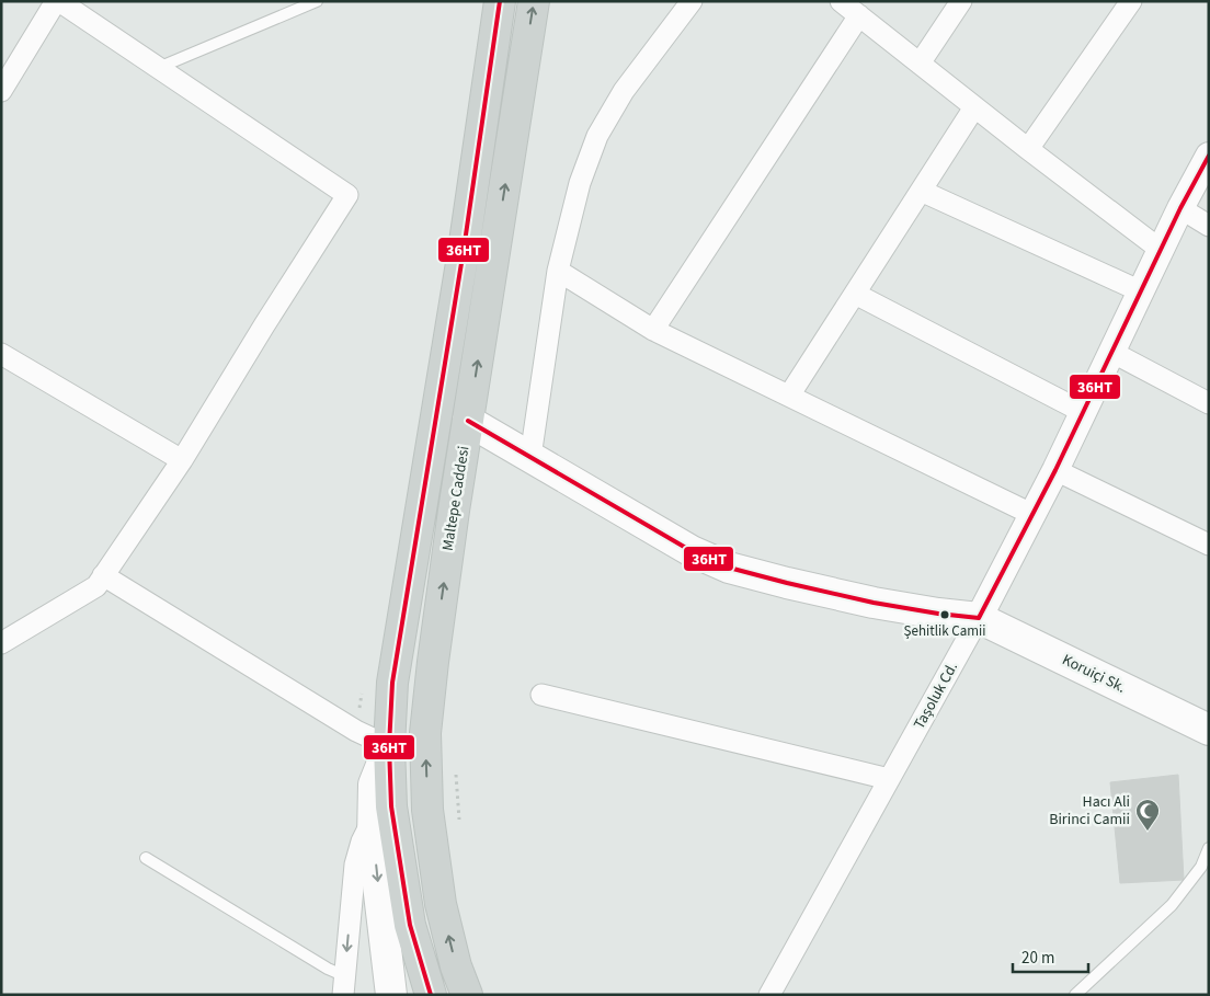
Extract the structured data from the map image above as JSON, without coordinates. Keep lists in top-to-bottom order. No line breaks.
{"streets":{"main road":["Maltepe Caddesi","Koruiçi Sk."],"street":["Taşoluk Cd."]},"crossings":[["Maltepe Caddesi","Koruiçi Sk."],["Koruiçi Sk.","Taşoluk Cd."]],"places":{"other":["Şehitlik Camii"],"mosque":["Hacı Ali Birinci Camii"]},"lines":["transit line 36HT"],"scale_bar":"20 m"}
